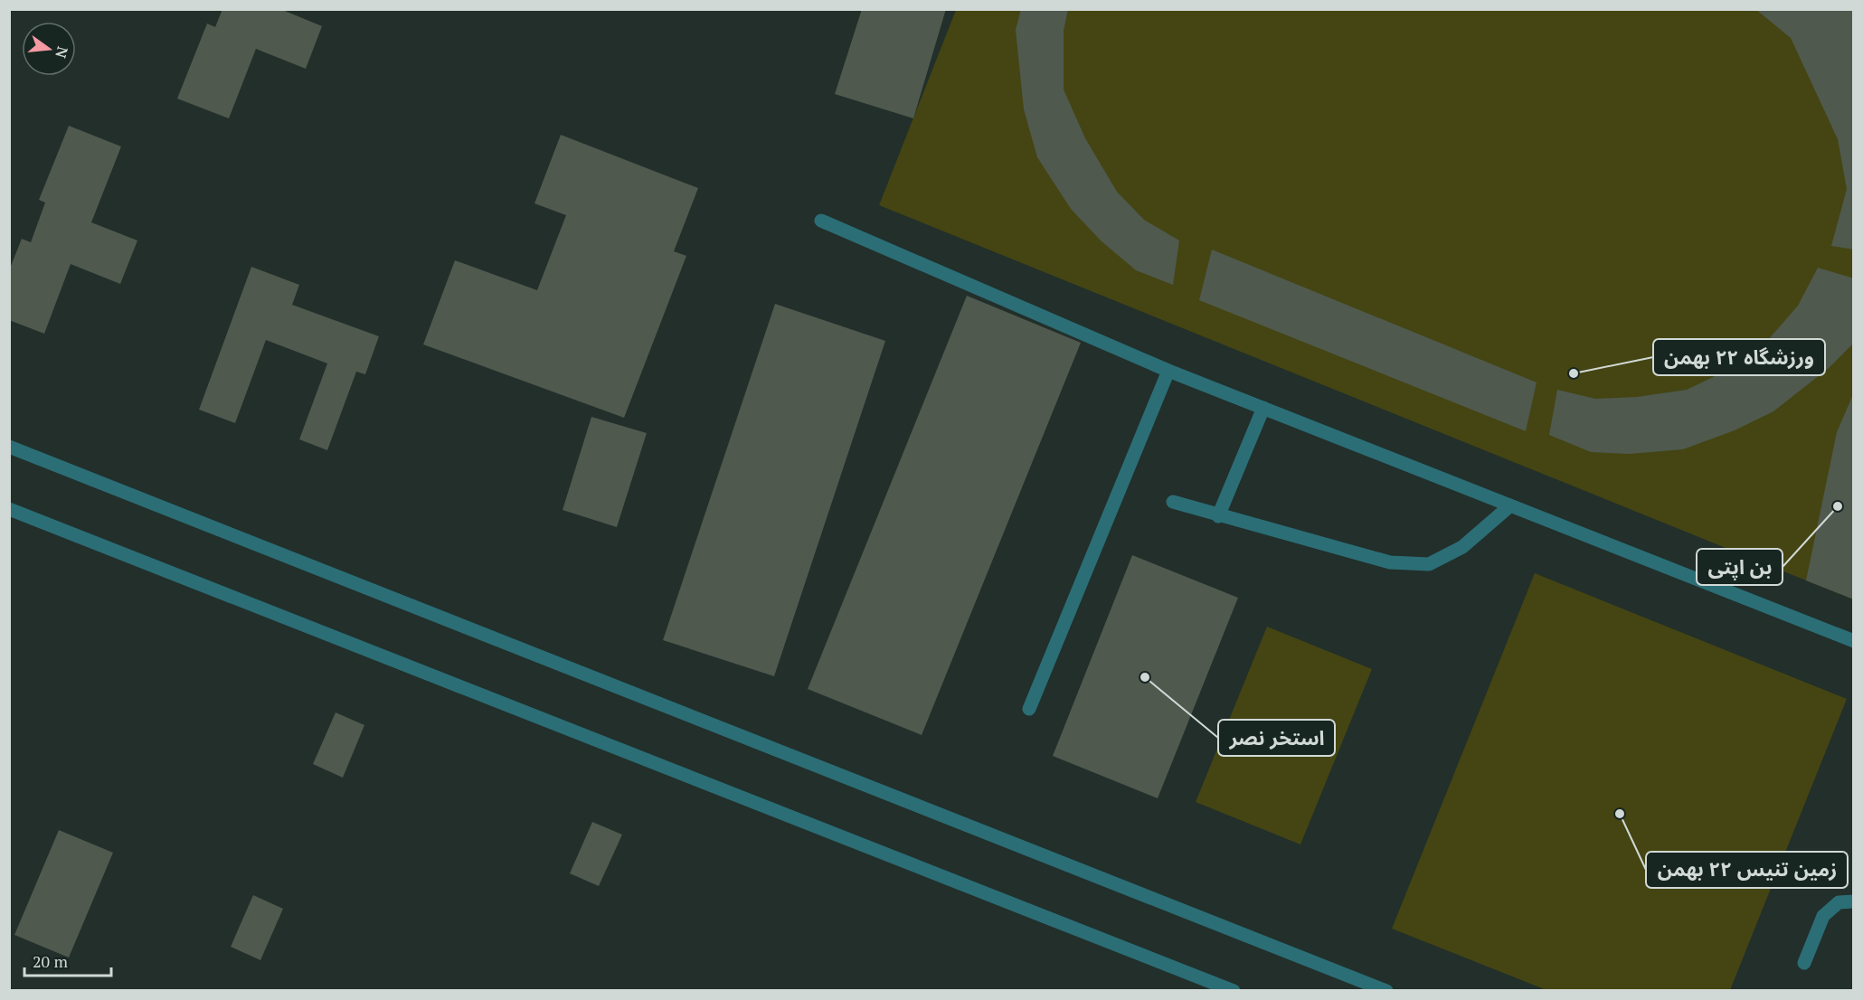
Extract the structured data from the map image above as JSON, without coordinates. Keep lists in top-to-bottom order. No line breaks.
{"places":["ورزشگاه ۲۲ بهمن","بن اپتی","استخر نصر","زمین تنیس ۲۲ بهمن"],"scale_bar":"20 m","north":"right"}
